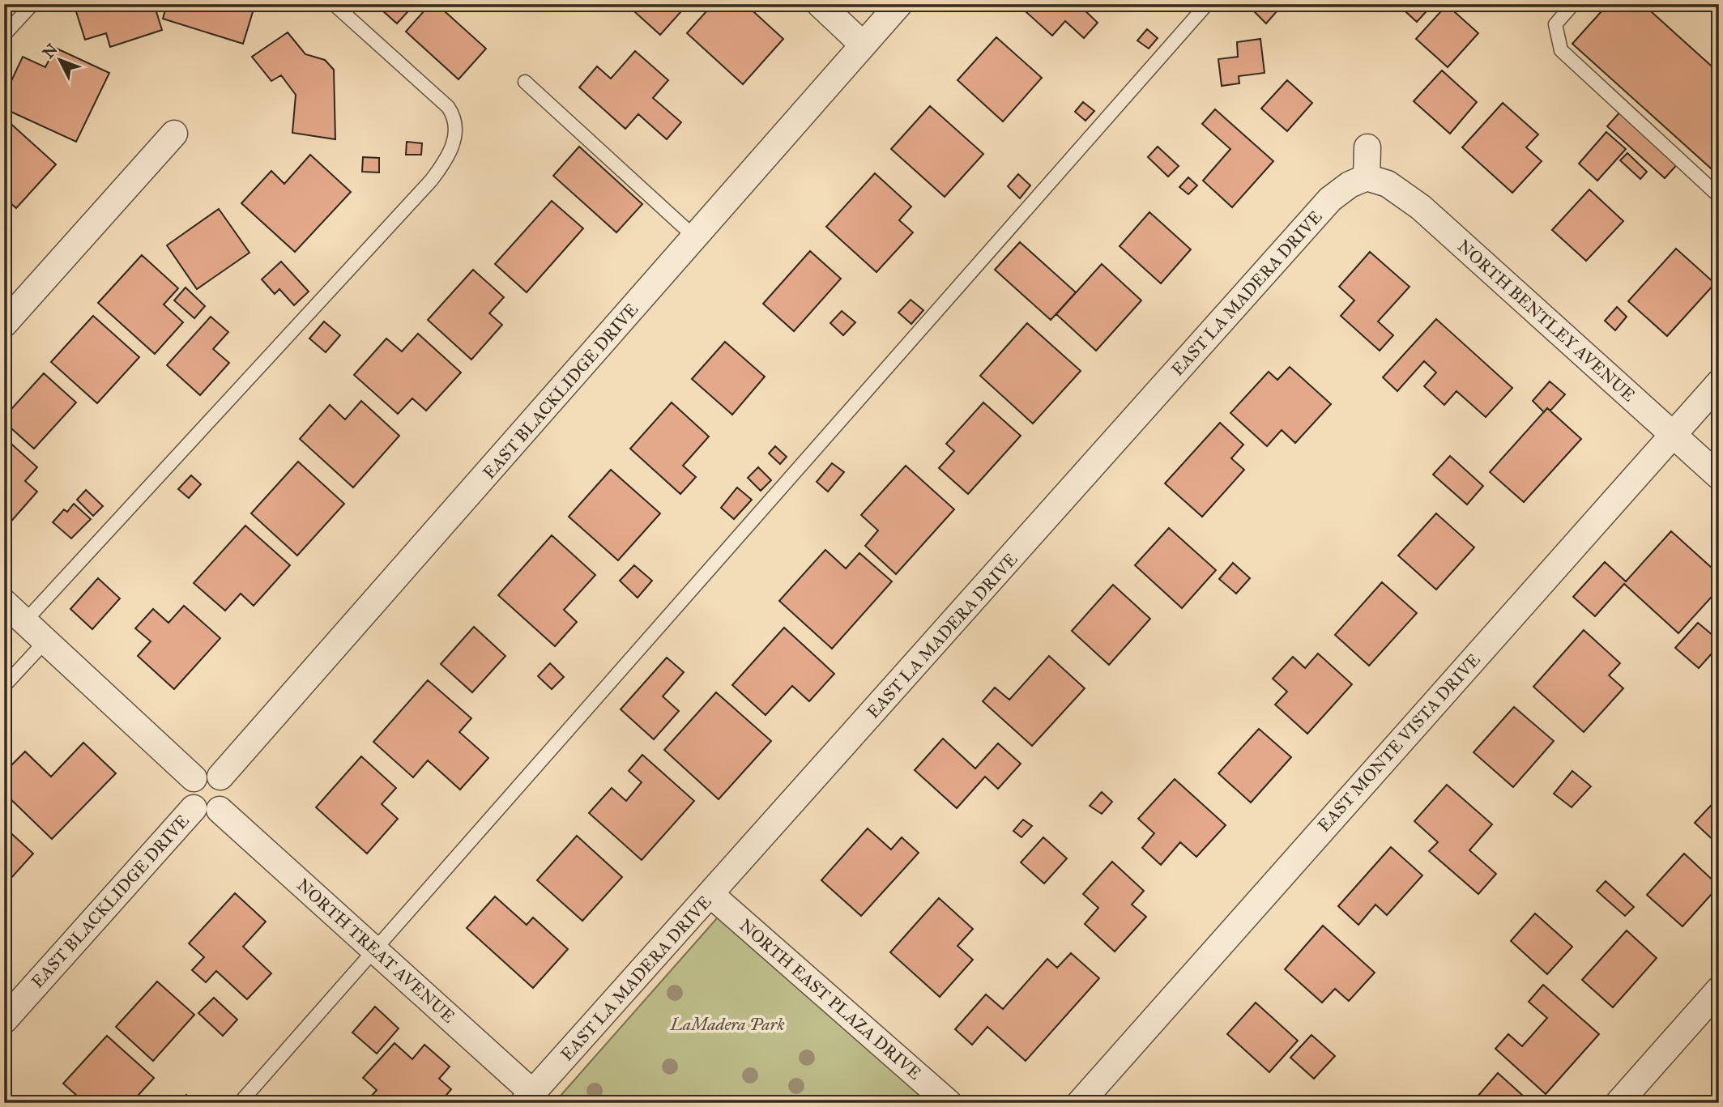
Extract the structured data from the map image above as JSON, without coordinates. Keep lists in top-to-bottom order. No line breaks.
{"streets":{"street":["EAST LA MADERA DRIVE","NORTH BENTLEY AVENUE","EAST BLACKLIDGE DRIVE","EAST MONTE VISTA DRIVE","NORTH TREAT AVENUE","NORTH EAST PLAZA DRIVE"]},"crossings":[["EAST LA MADERA DRIVE","NORTH BENTLEY AVENUE"],["EAST LA MADERA DRIVE","NORTH TREAT AVENUE"],["EAST LA MADERA DRIVE","NORTH EAST PLAZA DRIVE"],["NORTH BENTLEY AVENUE","EAST MONTE VISTA DRIVE"],["EAST BLACKLIDGE DRIVE","NORTH TREAT AVENUE"]],"parks":["LaMadera Park"],"north":"top left"}
